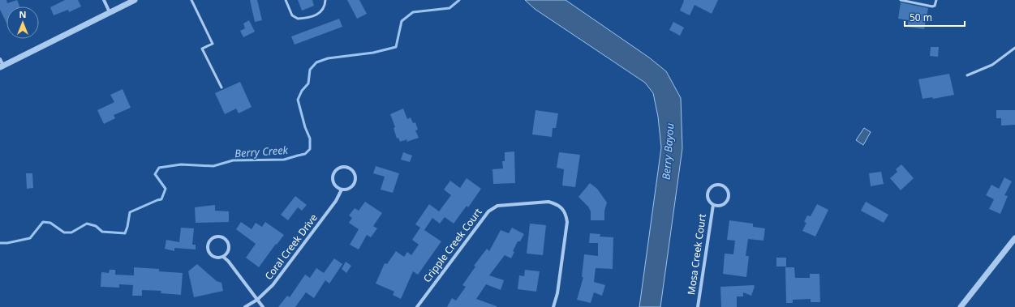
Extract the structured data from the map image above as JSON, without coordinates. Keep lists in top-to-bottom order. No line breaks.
{"streets":{"street":["Cripple Creek Court","Coral Creek Drive","Mosa Creek Court"]},"water":["Berry Creek","Berry Bayou"],"scale_bar":"50 m","north":"top"}
